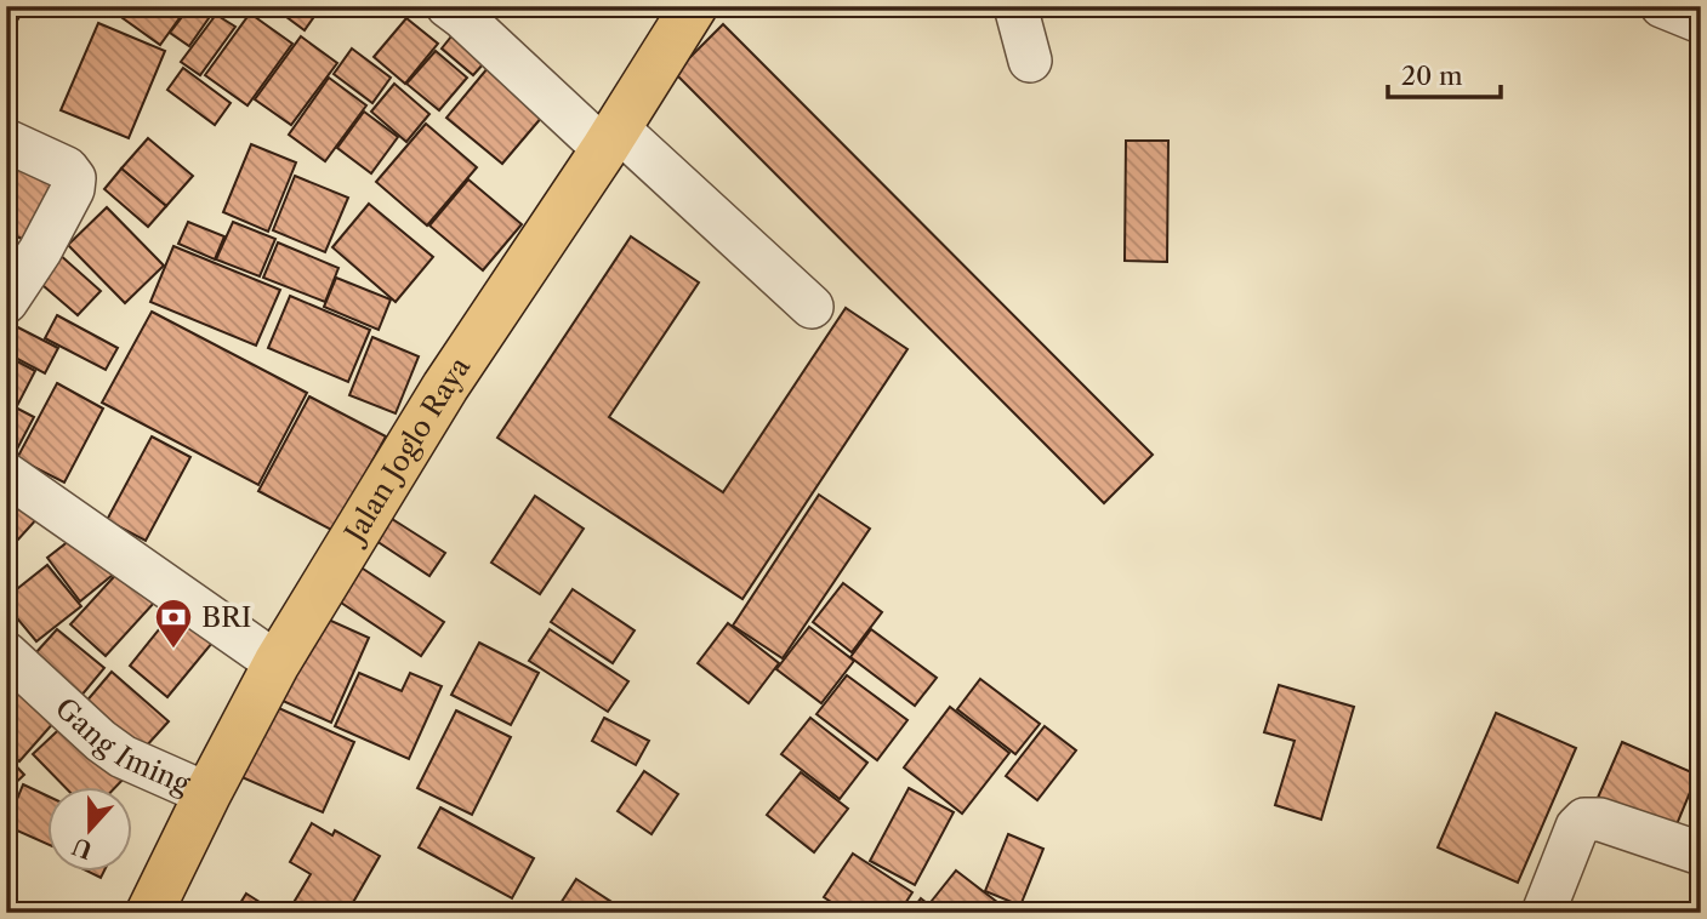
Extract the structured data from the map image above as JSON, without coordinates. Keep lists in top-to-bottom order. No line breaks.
{"streets":{"main road":["Jalan Joglo Raya"],"street":["Gang Iming"]},"crossings":[["Jalan Joglo Raya","Gang Iming"]],"places":{"bank":["BRI"]},"scale_bar":"20 m","north":"bottom"}
